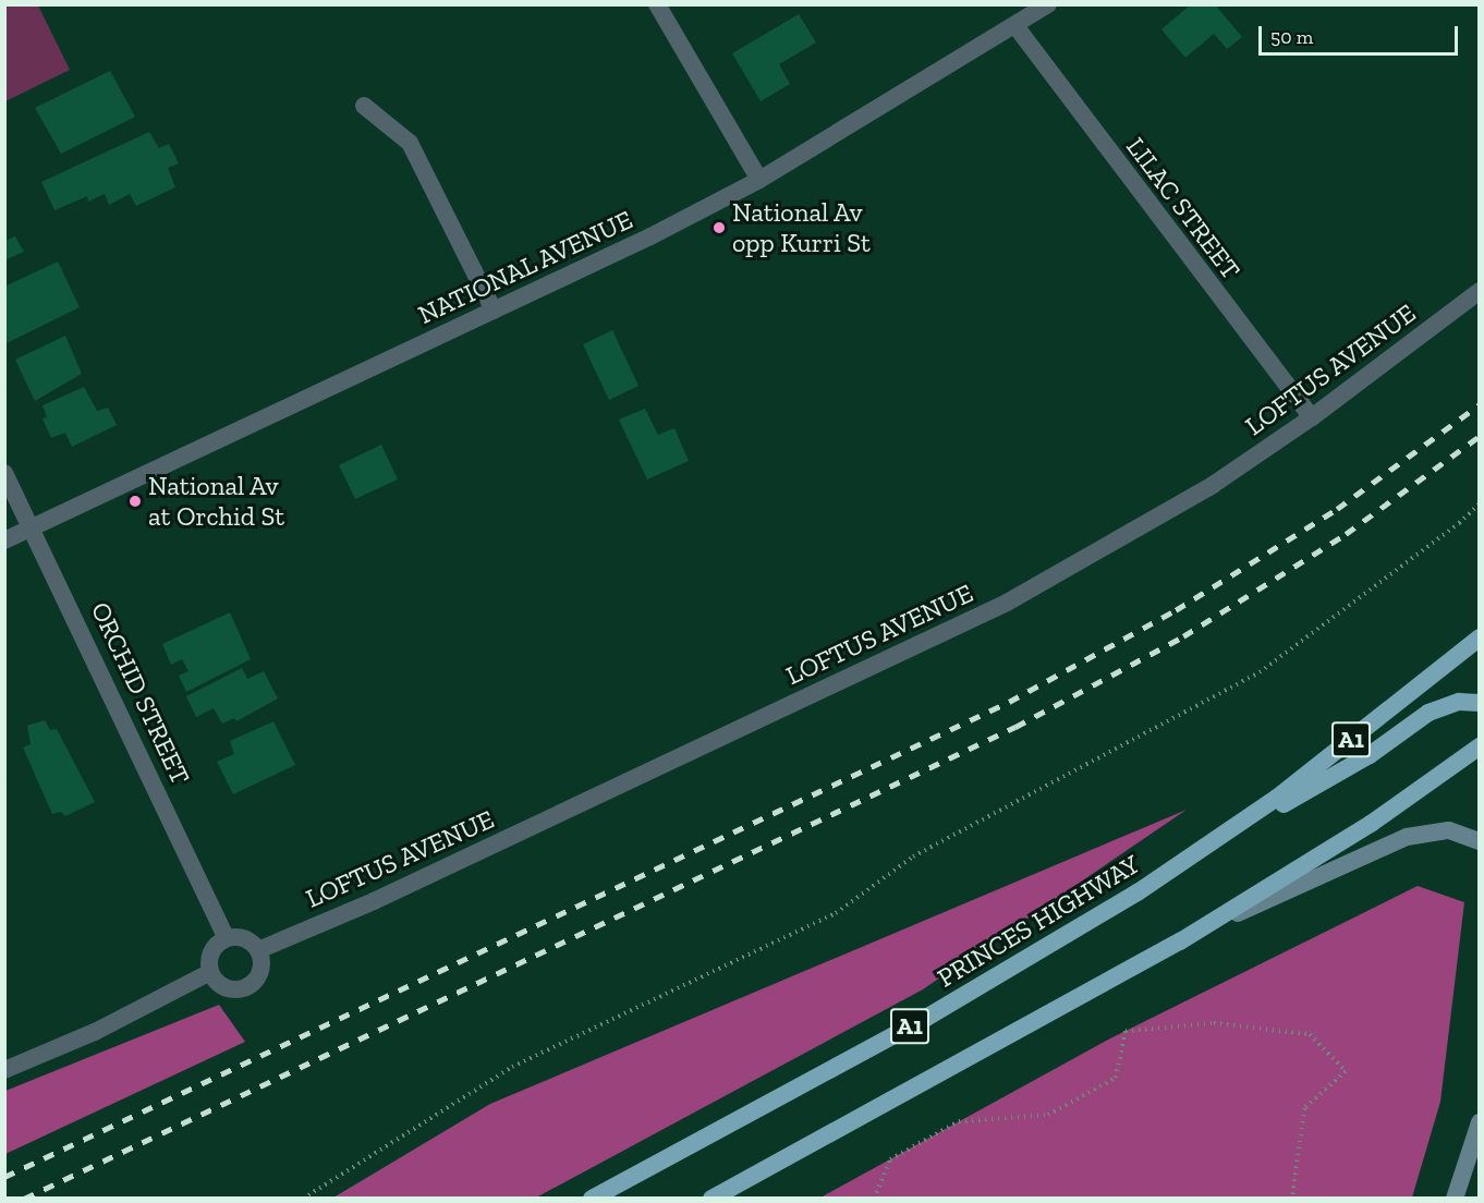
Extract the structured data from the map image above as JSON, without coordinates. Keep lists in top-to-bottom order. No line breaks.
{"streets":{"highway":["A1","PRINCES HIGHWAY"],"street":["LILAC STREET","NATIONAL AVENUE","LOFTUS AVENUE","ORCHID STREET"]},"crossings":[["LILAC STREET","NATIONAL AVENUE"],["LILAC STREET","LOFTUS AVENUE"],["NATIONAL AVENUE","ORCHID STREET"],["LOFTUS AVENUE","ORCHID STREET"]],"places":["National Av opp Kurri St","National Av at Orchid St"],"scale_bar":"50 m"}
